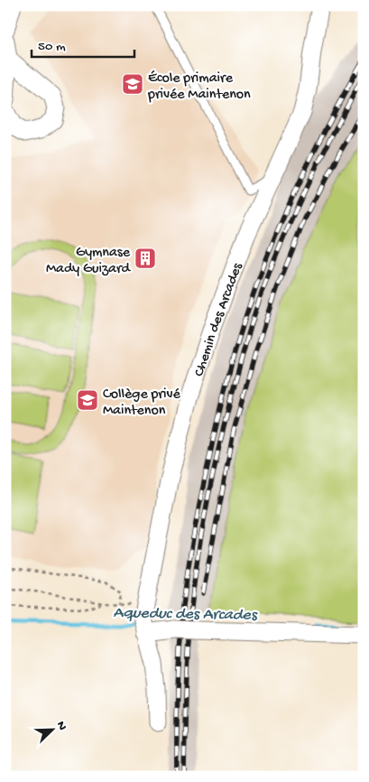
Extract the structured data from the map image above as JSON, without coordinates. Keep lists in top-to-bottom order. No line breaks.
{"streets":{"street":["Chemin des Arcades"]},"water":["Aqueduc des Arcades"],"places":{"school or university":["École primaire privée Maintenon","Collège privé Maintenon"],"building":["Gymnase Mady Guizard"]},"scale_bar":"50 m","north":"top right"}
